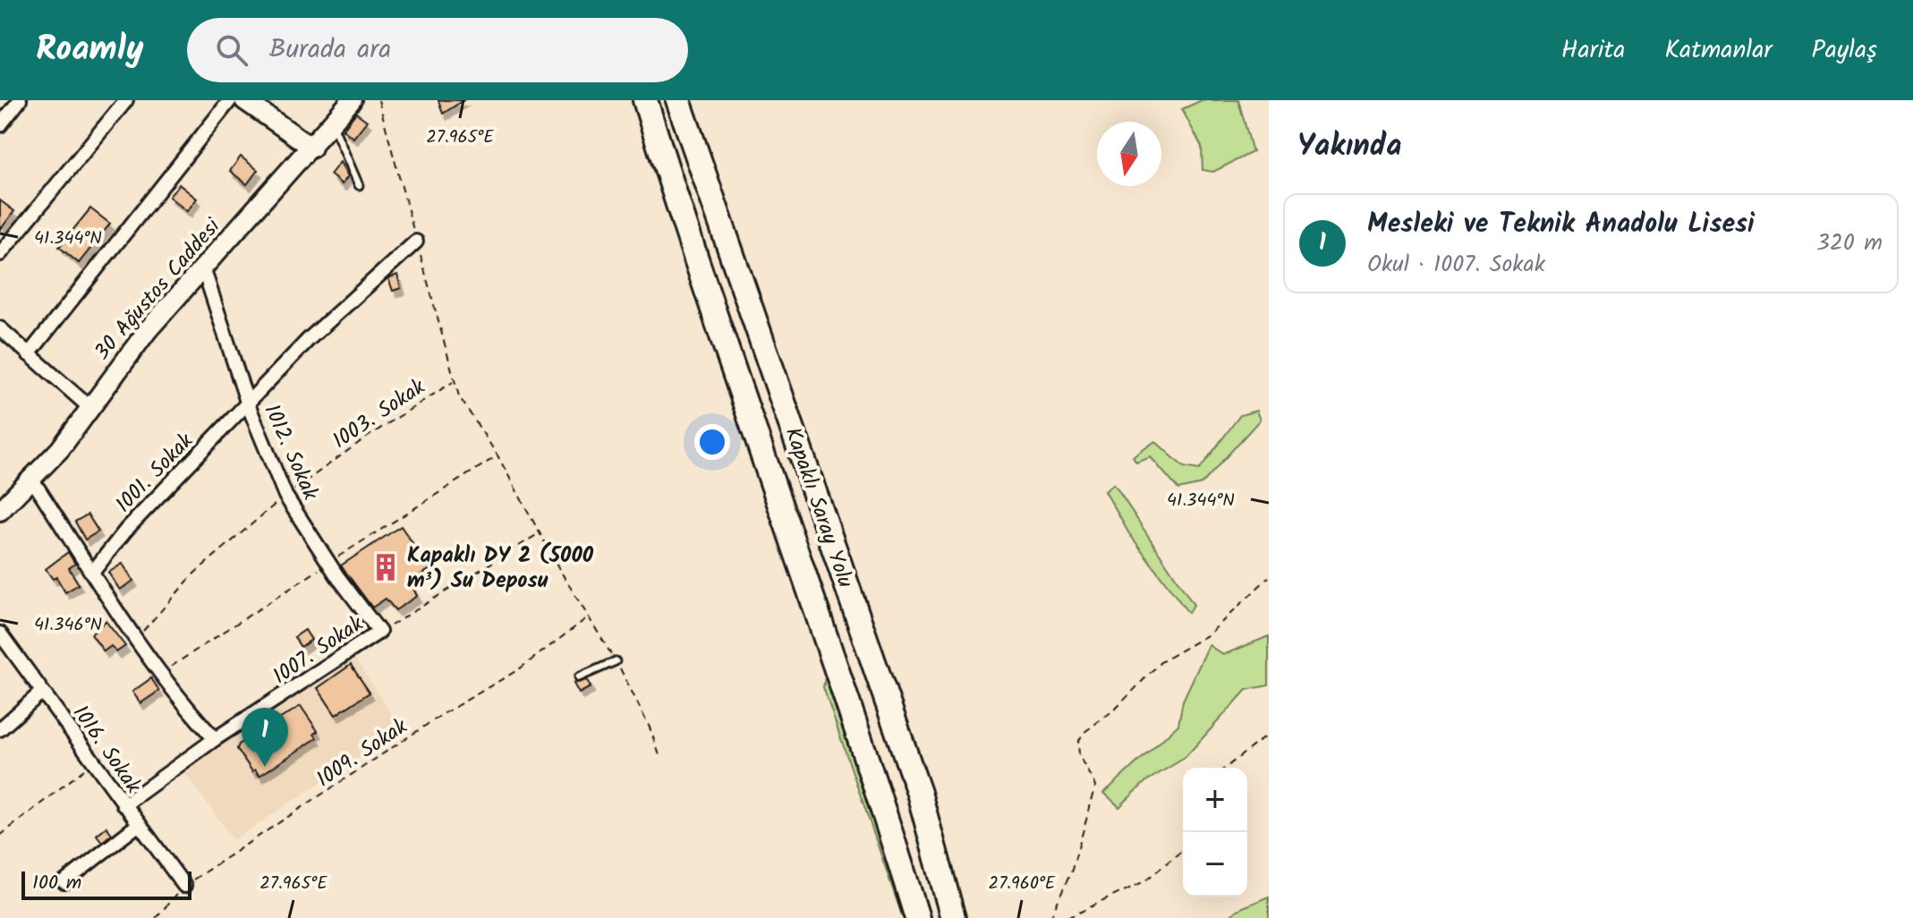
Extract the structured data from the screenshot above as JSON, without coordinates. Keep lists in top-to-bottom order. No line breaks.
{"streets":{"highway":["Kapaklı Saray Yolu"],"street":["30 Ağustos Caddesi","1012. Sokak","1001. Sokak","1007. Sokak","1016. Sokak"],"path":["1003. Sokak","1009. Sokak"]},"crossings":[["30 Ağustos Caddesi","1012. Sokak"],["1003. Sokak","1012. Sokak"],["1003. Sokak","1007. Sokak"],["1012. Sokak","1001. Sokak"],["1012. Sokak","1007. Sokak"],["1007. Sokak","1016. Sokak"],["1016. Sokak","1009. Sokak"]],"places":{"building":["Kapaklı DY 2 (5000 m³) Su Deposu"]},"scale_bar":"100 m","north":"bottom","page":{"header":"Roamly","search":"Burada ara","nav":["Harita","Katmanlar","Paylaş"],"heading":"Yakında","list":[{"mark":"1","name":"Mesleki ve Teknik Anadolu Lisesi","note":"Okul · 1007. Sokak","value":"320 m"}],"pins":"1","map_buttons":["+","−"],"scale":"100 m"},"coordinates":["27.965°E","41.344°N","41.346°N","27.960°E"]}
